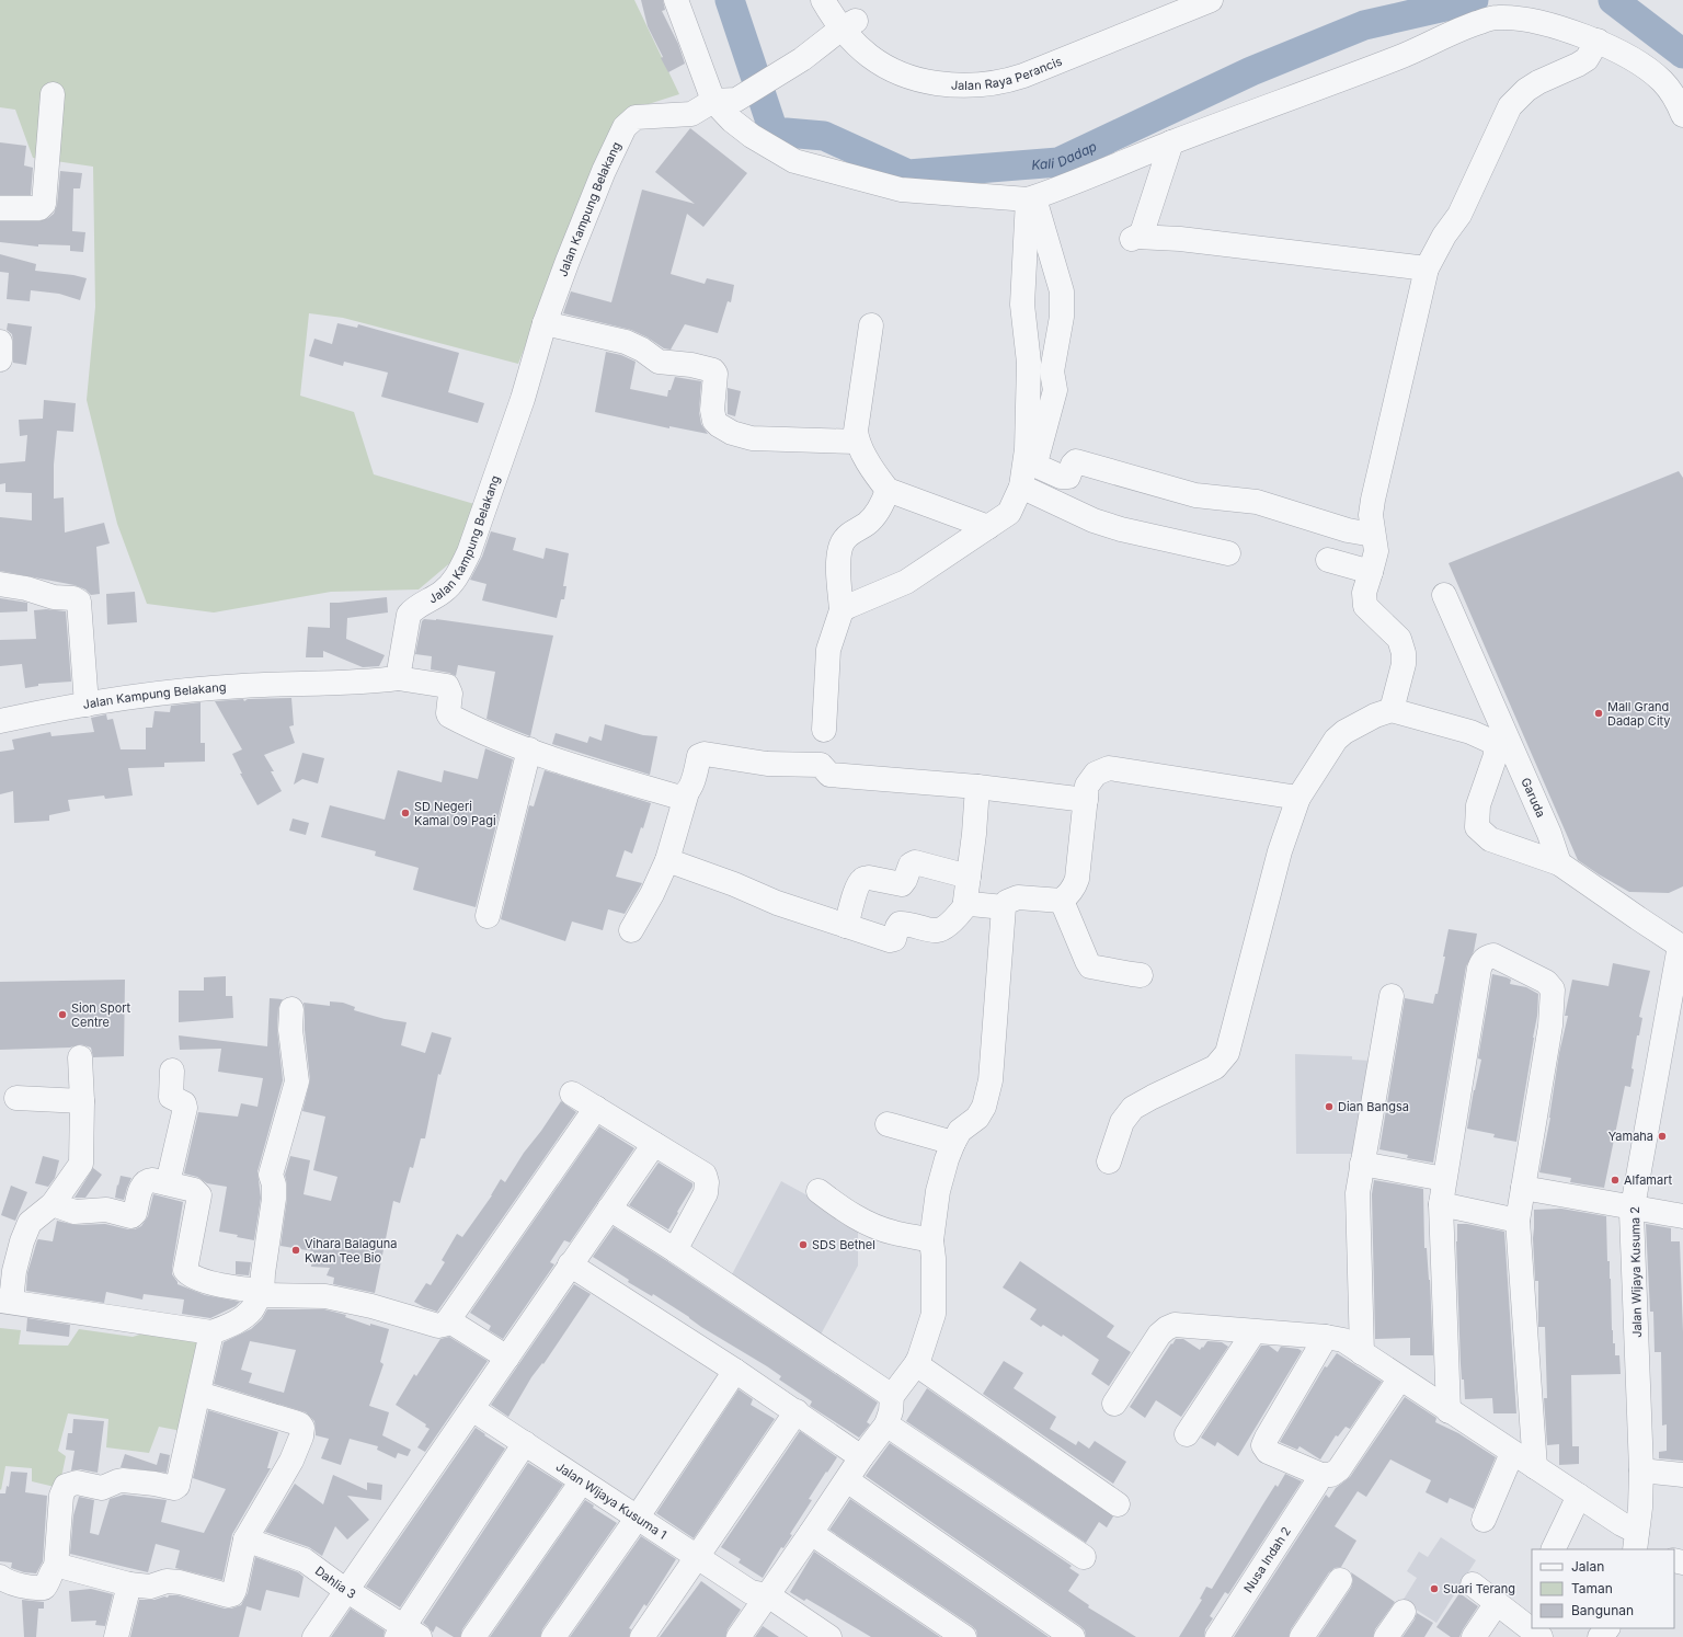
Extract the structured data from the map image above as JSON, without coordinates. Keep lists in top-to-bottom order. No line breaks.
{"streets":{"street":["Jalan Raya Perancis","Jalan Kampung Belakang","Garuda","Jalan Wijaya Kusuma 2","Jalan Wijaya Kusuma 1","Nusa Indah 2","Dahlia 3"]},"crossings":[["Jalan Raya Perancis","Jalan Kampung Belakang"]],"water":["Kali Dadap"],"places":["Mall Grand Dadap City","SD Negeri Kamal 09 Pagi","Sion Sport Centre","Dian Bangsa","Yamaha","Alfamart","SDS Bethel","Vihara Balaguna Kwan Tee Bio","Suari Terang"],"legend":["Jalan","Taman","Bangunan"]}
